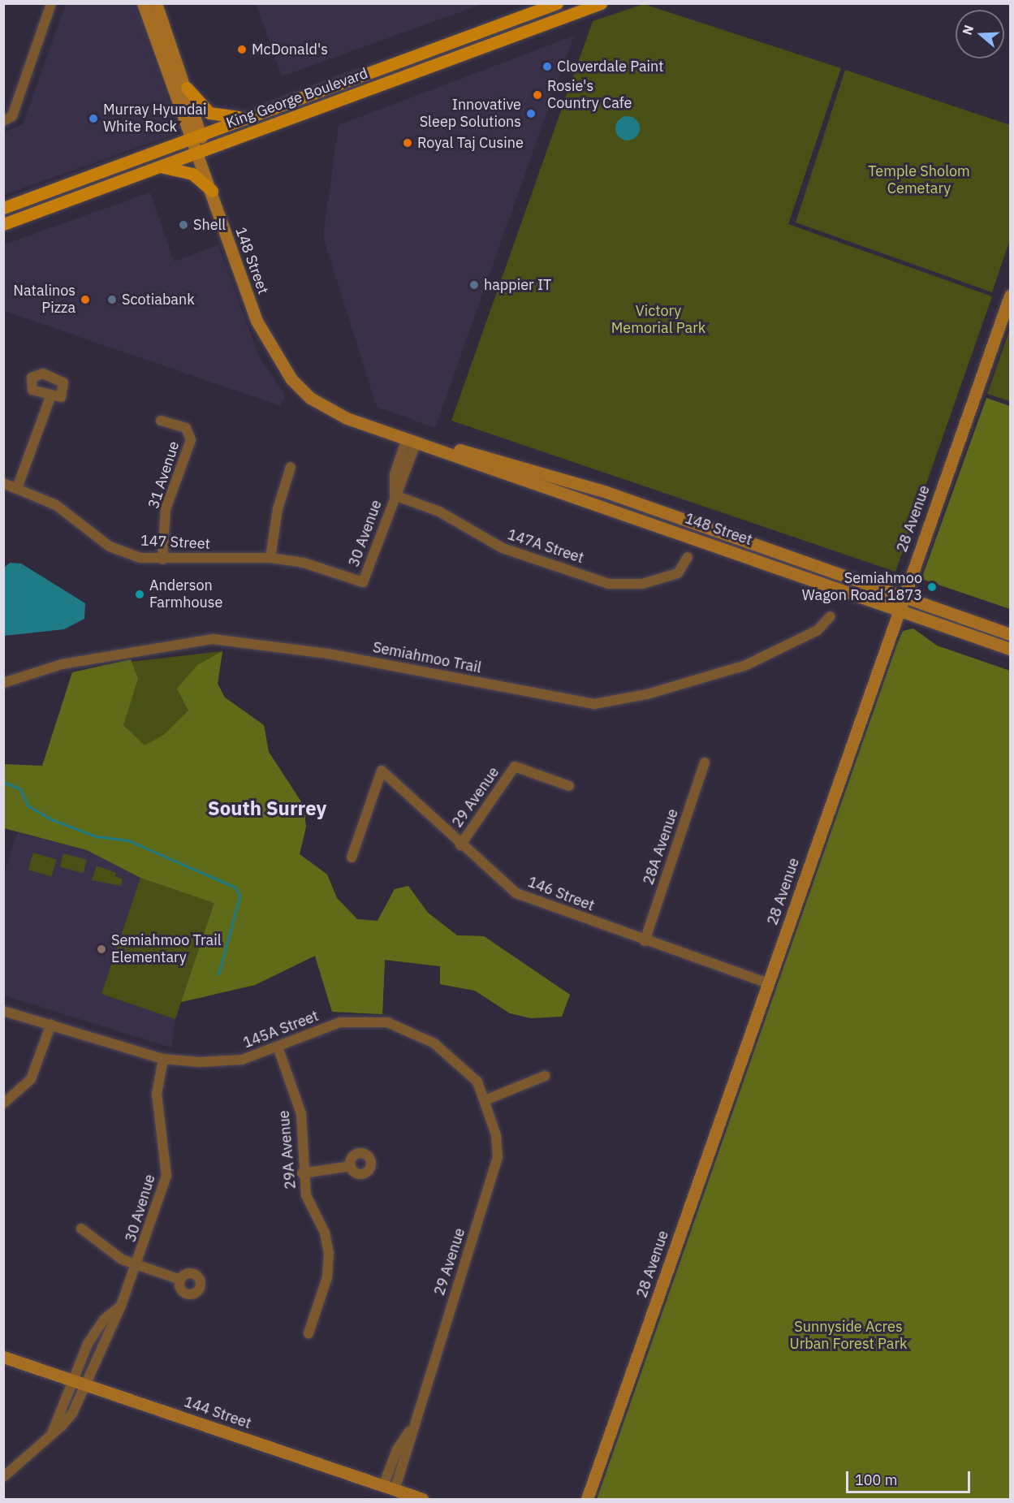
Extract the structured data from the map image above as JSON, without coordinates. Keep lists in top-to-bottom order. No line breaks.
{"streets":{"main road":["King George Boulevard","148 Street","28 Avenue","144 Street"],"street":["31 Avenue","30 Avenue","147 Street","147A Street","Semiahmoo Trail","29 Avenue","28A Avenue","146 Street","145A Street","29A Avenue"]},"crossings":[["King George Boulevard","148 Street"],["148 Street","28 Avenue"],["148 Street","30 Avenue"],["31 Avenue","147 Street"],["28 Avenue","146 Street"],["30 Avenue","147 Street"],["30 Avenue","147A Street"],["30 Avenue","145A Street"],["30 Avenue","144 Street"],["29 Avenue","146 Street"],["29 Avenue","145A Street"],["29 Avenue","144 Street"],["28A Avenue","146 Street"],["145A Street","29A Avenue"]],"districts":["South Surrey"],"parks":["Temple Sholom Cemetary","Victory Memorial Park","Sunnyside Acres Urban Forest Park"],"places":["McDonald's","Cloverdale Paint","Rosie's Country Cafe","Innovative Sleep Solutions","Murray Hyundai White Rock","Royal Taj Cusine","Shell","happier IT","Natalinos Pizza","Scotiabank","Semiahmoo Wagon Road 1873","Anderson Farmhouse","Semiahmoo Trail Elementary"],"scale_bar":"100 m","north":"left"}
